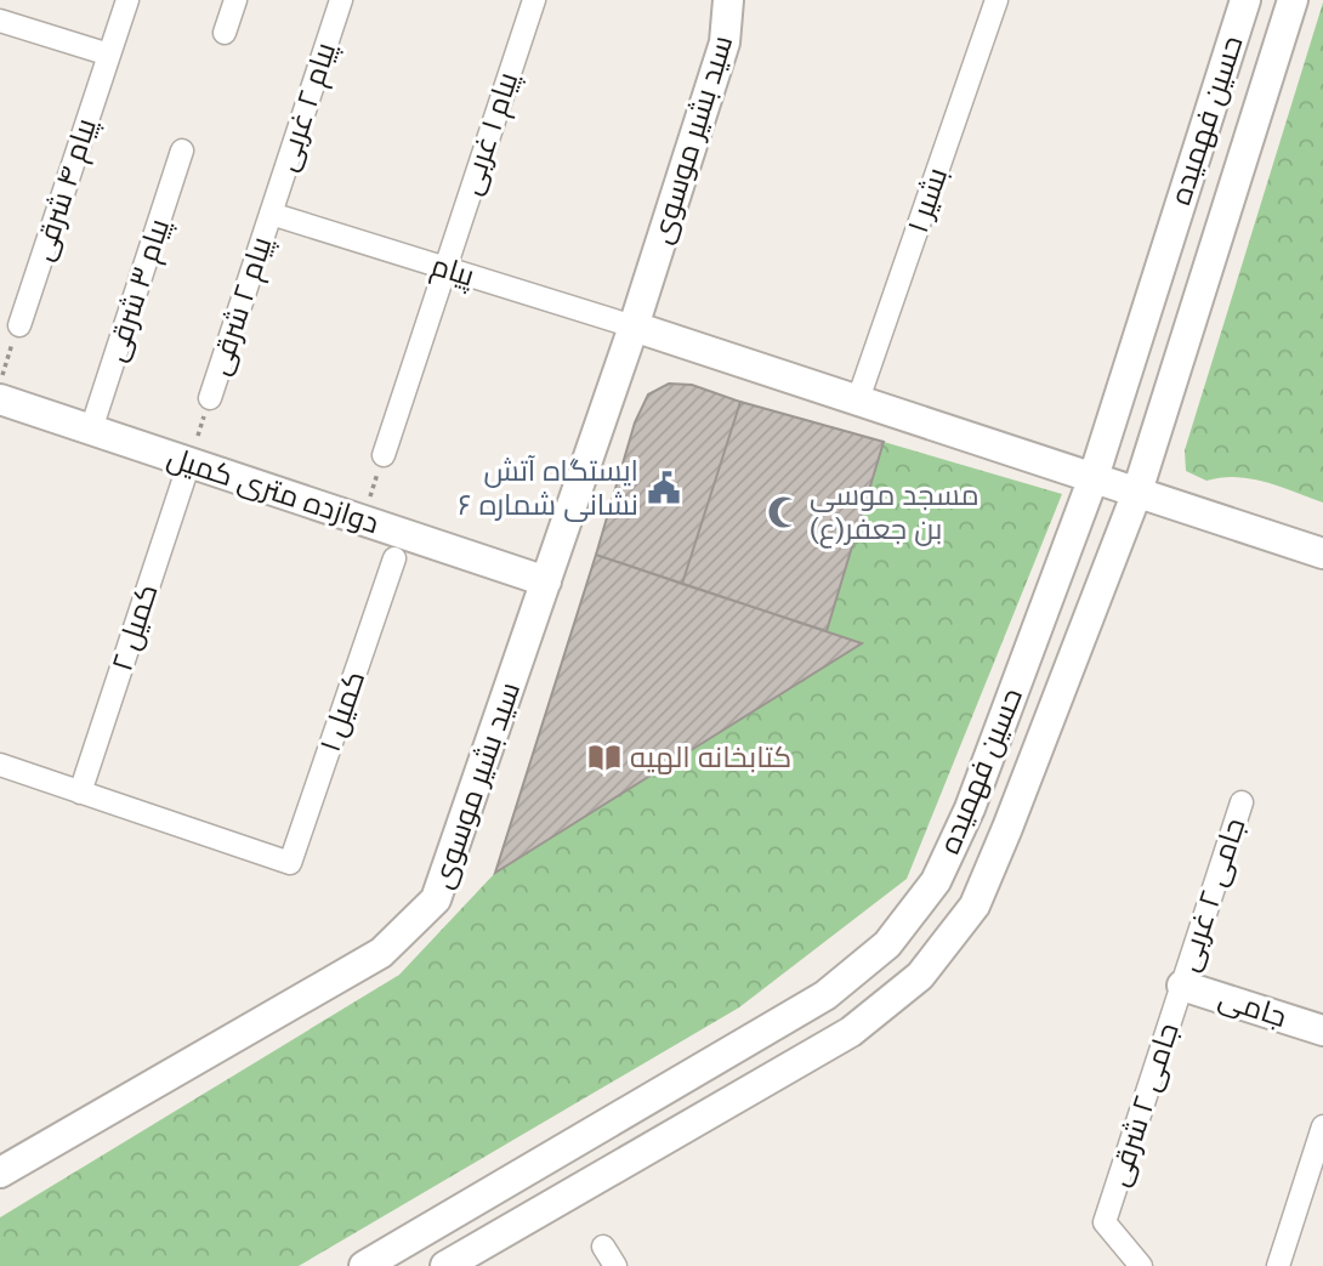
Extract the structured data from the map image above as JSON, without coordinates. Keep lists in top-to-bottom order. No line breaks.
{"streets":{"main road":["حسین فهمیده","سید بشیر موسوی","دوازده متری کمیل","جامی"],"street":["پیام ۲ غربی","پیام ۱ غربی","پیام ۴ شرقی","بشیر ۱","پیام","پیام ۳ شرقی","پیام ۲ شرقی","کمیل ۲","کمیل ۱","جامی ۲ غربی","جامی ۲ شرقی"]},"crossings":[["پیام ۲ غربی","پیام"],["پیام ۲ غربی","پیام ۲ شرقی"],["پیام ۱ غربی","پیام"],["سید بشیر موسوی","پیام"],["سید بشیر موسوی","دوازده متری کمیل"],["پیام","پیام ۲ شرقی"],["پیام ۳ شرقی","دوازده متری کمیل"],["دوازده متری کمیل","کمیل ۲"],["کمیل ۲","کمیل ۱"],["جامی ۲ غربی","جامی"],["جامی ۲ غربی","جامی ۲ شرقی"],["جامی","جامی ۲ شرقی"]],"places":{"public building":["ایستگاه آتش نشانی شماره ۶"],"mosque":["مسجد موسی بن جعفر(ع)"],"library":["کتابخانه الهیه"]}}
